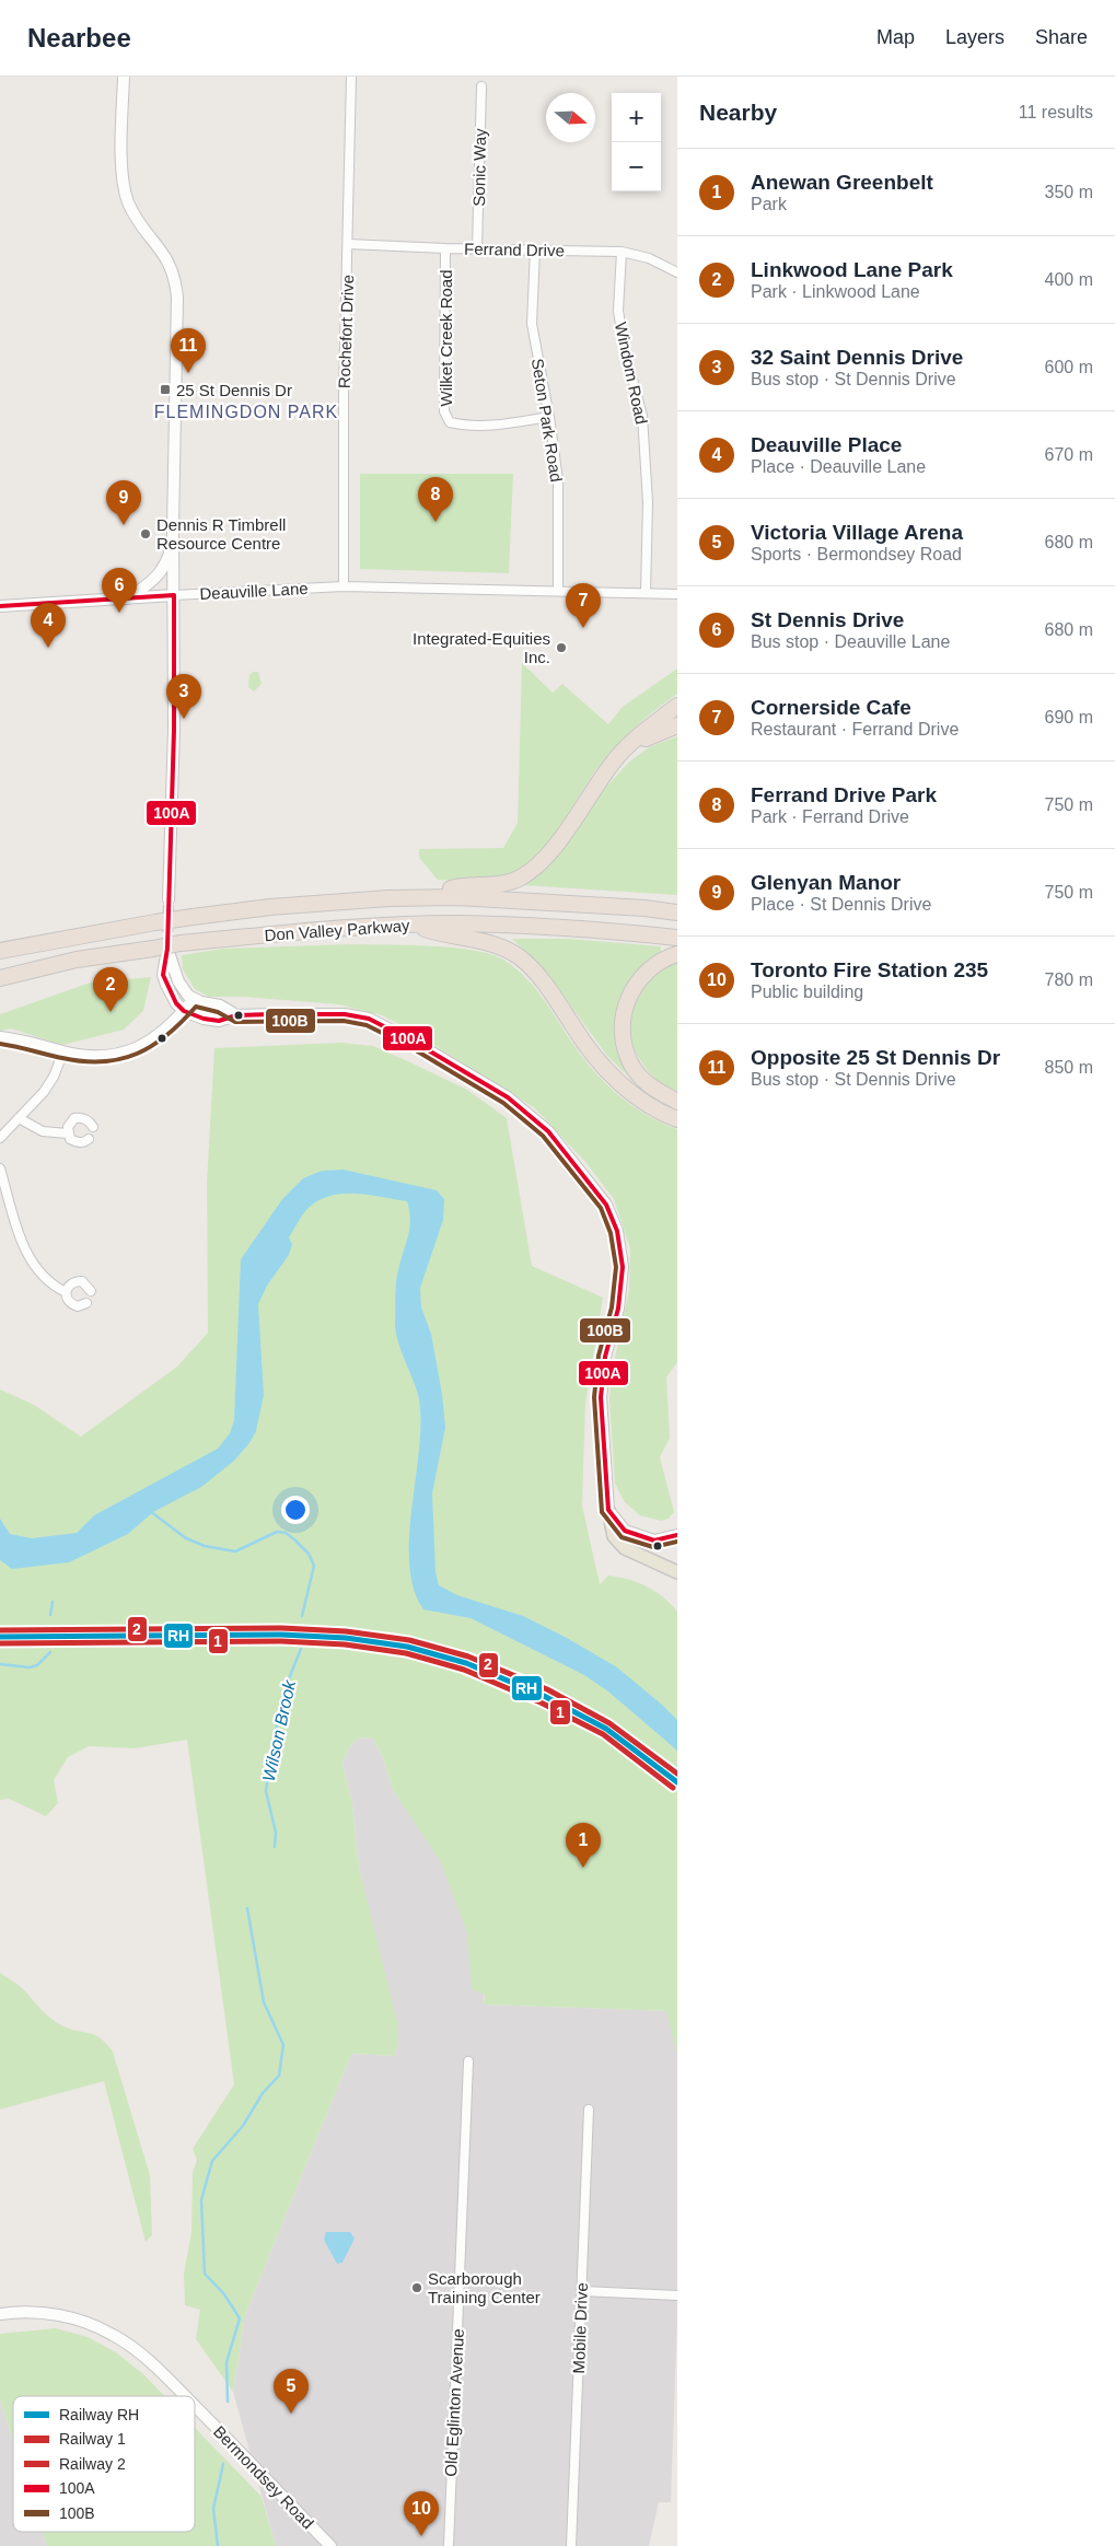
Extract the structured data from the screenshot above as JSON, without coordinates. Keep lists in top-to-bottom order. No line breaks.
{"streets":{"highway":["Don Valley Parkway"],"street":["Sonic Way","Ferrand Drive","Rochefort Drive","Wilket Creek Road","Windom Road","Seton Park Road","Deauville Lane","Mobile Drive","Old Eglinton Avenue","Bermondsey Road"]},"crossings":[["Sonic Way","Ferrand Drive"],["Ferrand Drive","Rochefort Drive"],["Ferrand Drive","Wilket Creek Road"],["Ferrand Drive","Windom Road"],["Ferrand Drive","Seton Park Road"],["Rochefort Drive","Deauville Lane"],["Wilket Creek Road","Seton Park Road"]],"districts":["FLEMINGDON PARK"],"water":["Wilson Brook"],"places":{"transit":["25 St Dennis Dr"],"other":["Dennis R Timbrell Resource Centre","Integrated-Equities Inc.","Scarborough Training Center"]},"lines":["transit line 100A","transit line 100B","rail line 2","rail line RH","rail line 1"],"legend":["Railway RH","Railway 1","Railway 2","100A","100B"],"north":"right","page":{"header":"Nearbee","nav":["Map","Layers","Share"],"heading":["Nearby","11 results"],"map_buttons":["+","−"],"list":[{"mark":"1","name":"Anewan Greenbelt","note":"Park","value":"350 m"},{"mark":"2","name":"Linkwood Lane Park","note":"Park · Linkwood Lane","value":"400 m"},{"mark":"3","name":"32 Saint Dennis Drive","note":"Bus stop · St Dennis Drive","value":"600 m"},{"mark":"4","name":"Deauville Place","note":"Place · Deauville Lane","value":"670 m"},{"mark":"5","name":"Victoria Village Arena","note":"Sports · Bermondsey Road","value":"680 m"},{"mark":"6","name":"St Dennis Drive","note":"Bus stop · Deauville Lane","value":"680 m"},{"mark":"7","name":"Cornerside Cafe","note":"Restaurant · Ferrand Drive","value":"690 m"},{"mark":"8","name":"Ferrand Drive Park","note":"Park · Ferrand Drive","value":"750 m"},{"mark":"9","name":"Glenyan Manor","note":"Place · St Dennis Drive","value":"750 m"},{"mark":"10","name":"Toronto Fire Station 235","note":"Public building","value":"780 m"},{"mark":"11","name":"Opposite 25 St Dennis Dr","note":"Bus stop · St Dennis Drive","value":"850 m"}],"pins":["11","8","9","6","7","4","3","2","1","5","10"]}}
